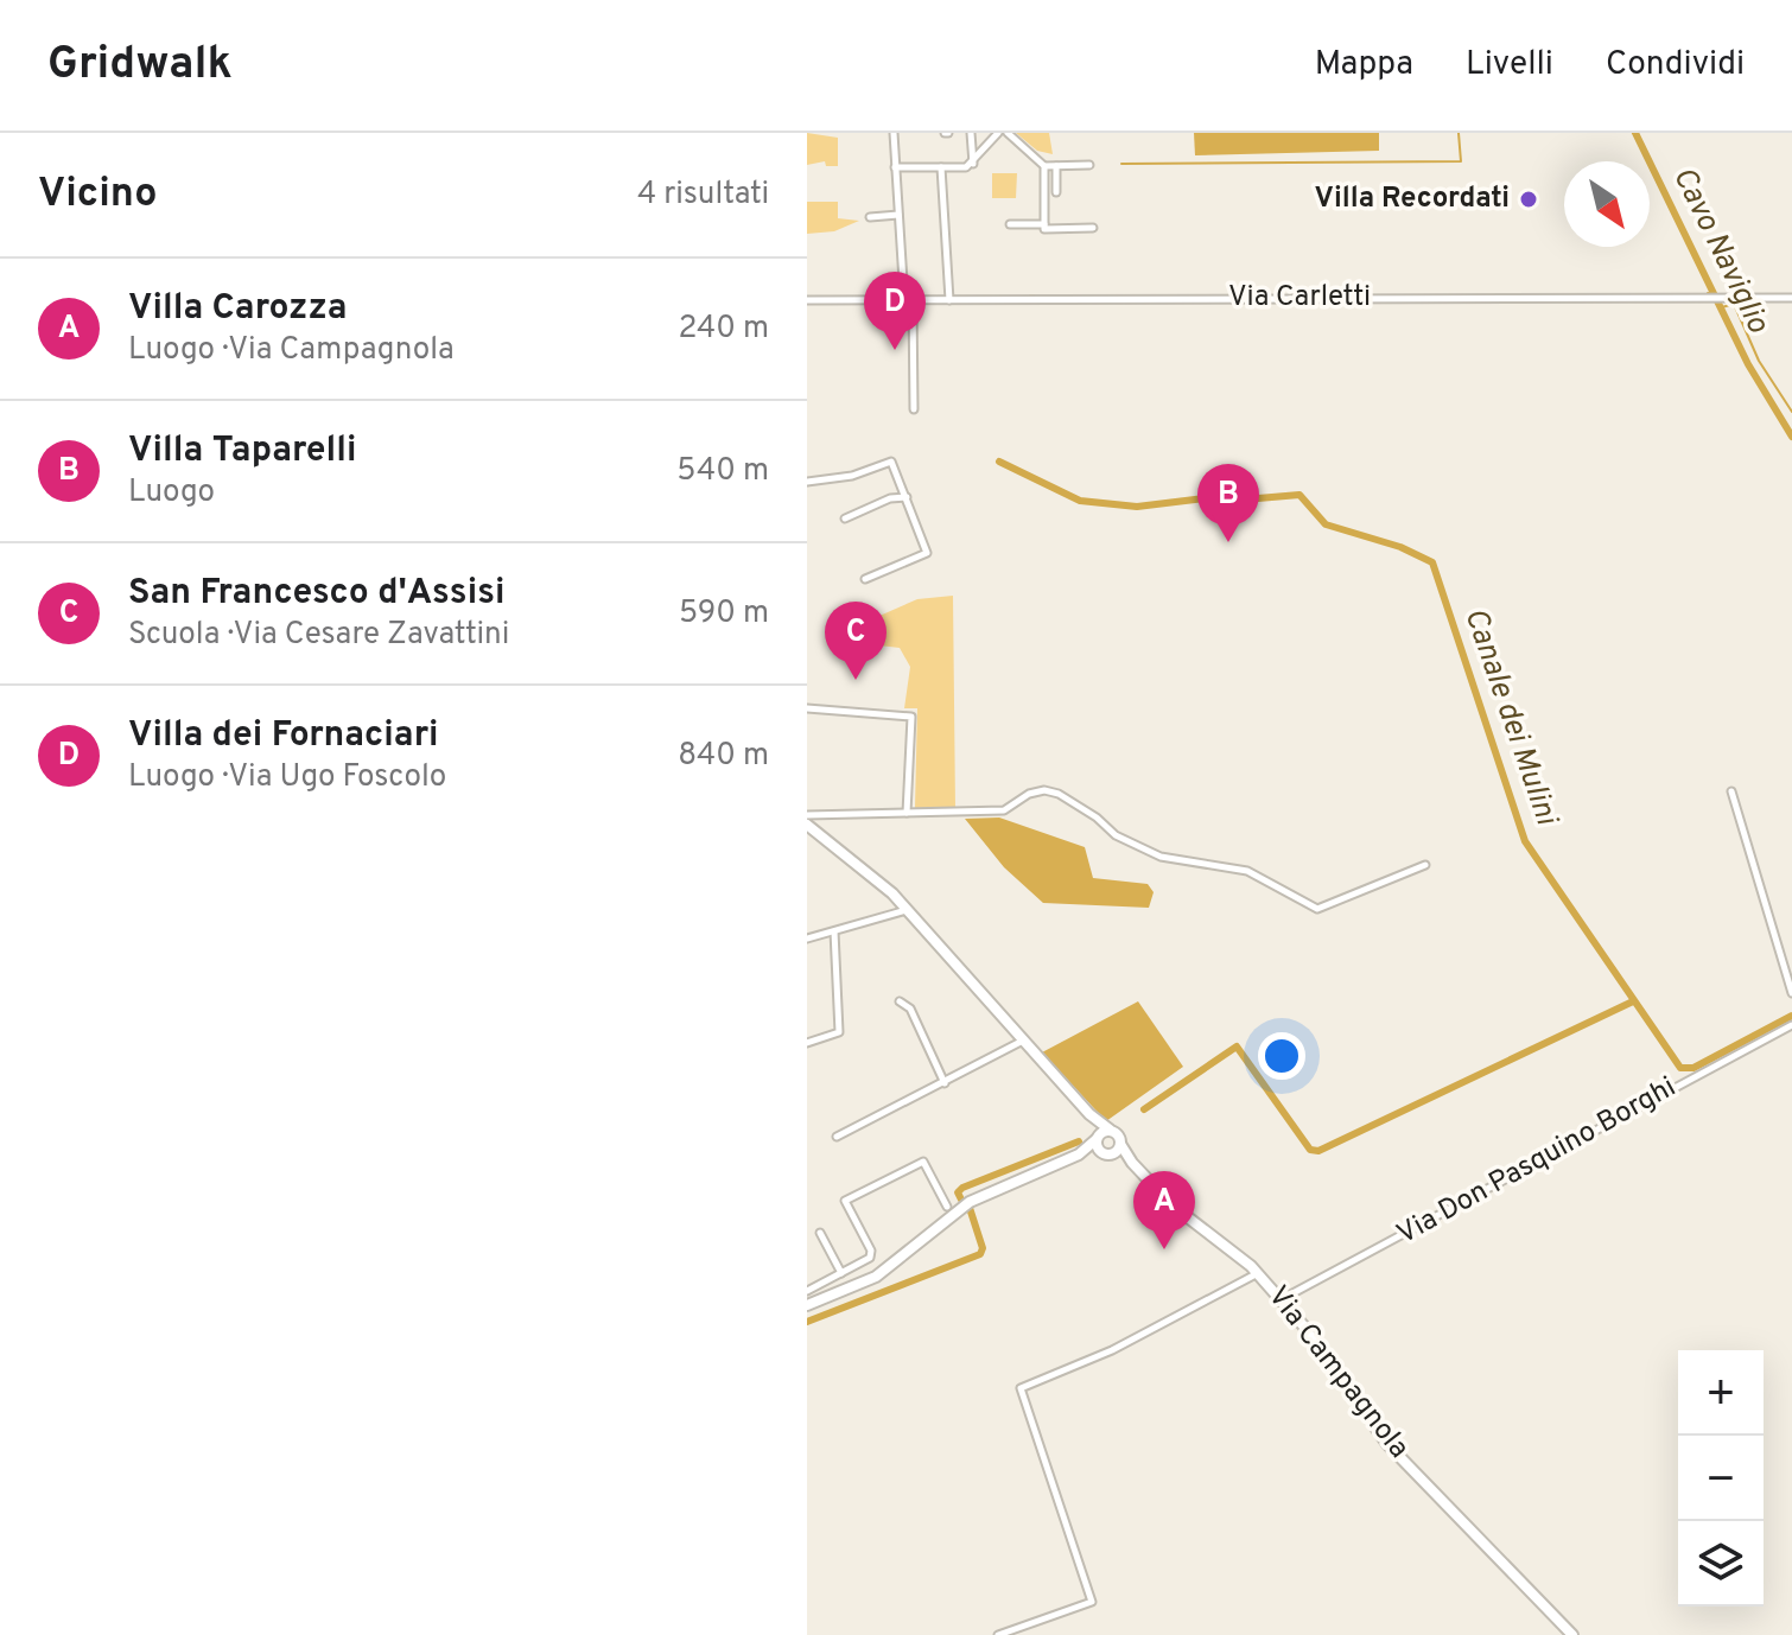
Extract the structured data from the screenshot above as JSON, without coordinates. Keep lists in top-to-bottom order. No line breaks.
{"streets":{"main road":["Via Campagnola"],"street":["Via Carletti","Via Don Pasquino Borghi"]},"crossings":[["Via Don Pasquino Borghi","Via Campagnola"]],"water":["Cavo Naviglio","Canale dei Mulini"],"places":["Villa Recordati"],"north":"bottom right","page":{"header":"Gridwalk","nav":["Mappa","Livelli","Condividi"],"heading":["Vicino","4 risultati"],"list":[{"mark":"A","name":"Villa Carozza","note":"Luogo · Via Campagnola","value":"240 m"},{"mark":"B","name":"Villa Taparelli","note":"Luogo","value":"540 m"},{"mark":"C","name":"San Francesco d'Assisi","note":"Scuola · Via Cesare Zavattini","value":"590 m"},{"mark":"D","name":"Villa dei Fornaciari","note":"Luogo · Via Ugo Foscolo","value":"840 m"}],"pins":["D","B","C","A"],"map_buttons":["+","−"]}}
